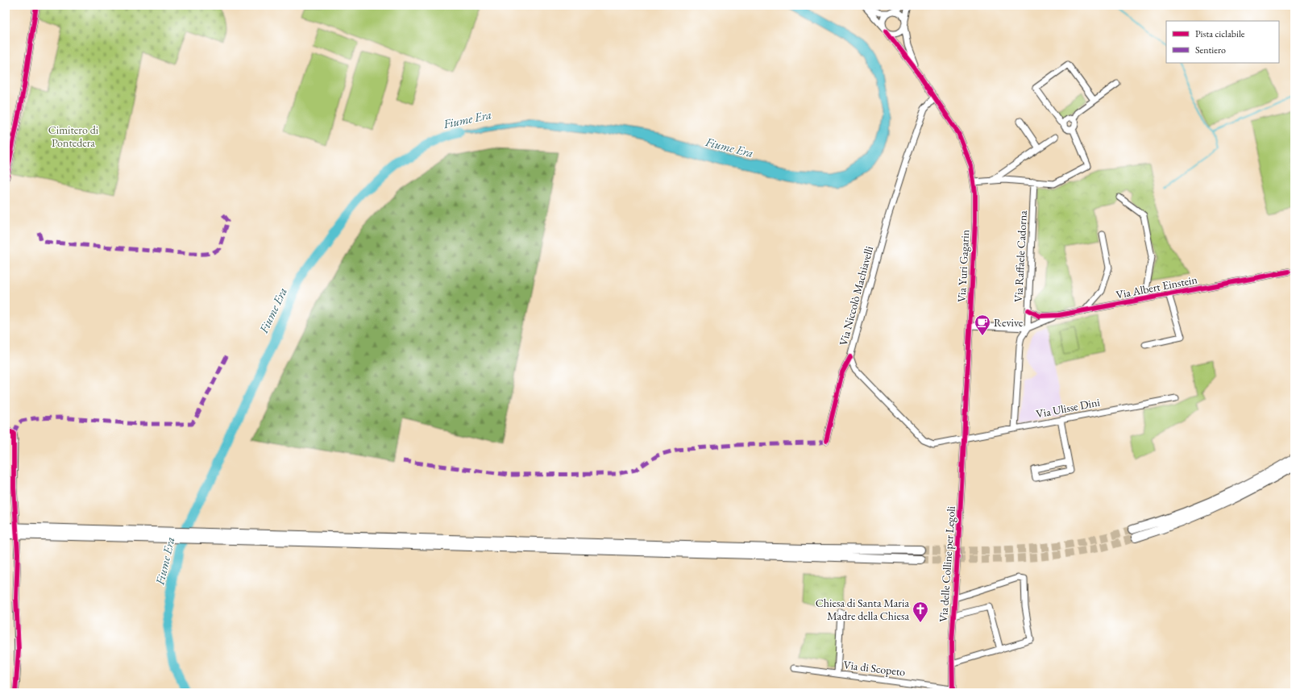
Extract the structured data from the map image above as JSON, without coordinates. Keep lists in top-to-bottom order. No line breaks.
{"streets":{"street":["Via Raffaele Cadorna","Via Yuri Gagarin","Via Albert Einstein","Via Niccolò Machiavelli","Via Ulisse Dini","Via delle Colline per Legoli","Via di Scopeto"]},"crossings":[["Via Raffaele Cadorna","Via Albert Einstein"],["Via Raffaele Cadorna","Via Ulisse Dini"],["Via Yuri Gagarin","Via Niccolò Machiavelli"],["Via Yuri Gagarin","Via Ulisse Dini"],["Via Yuri Gagarin","Via delle Colline per Legoli"],["Via Niccolò Machiavelli","Via Ulisse Dini"],["Via Niccolò Machiavelli","Via delle Colline per Legoli"],["Via Ulisse Dini","Via delle Colline per Legoli"],["Via delle Colline per Legoli","Via di Scopeto"]],"water":["Fiume Era"],"parks":["Cimitero di Pontedera"],"places":{"cafe":["Revive"],"church":["Chiesa di Santa Maria Madre della Chiesa"]},"legend":["Pista ciclabile","Sentiero"]}
